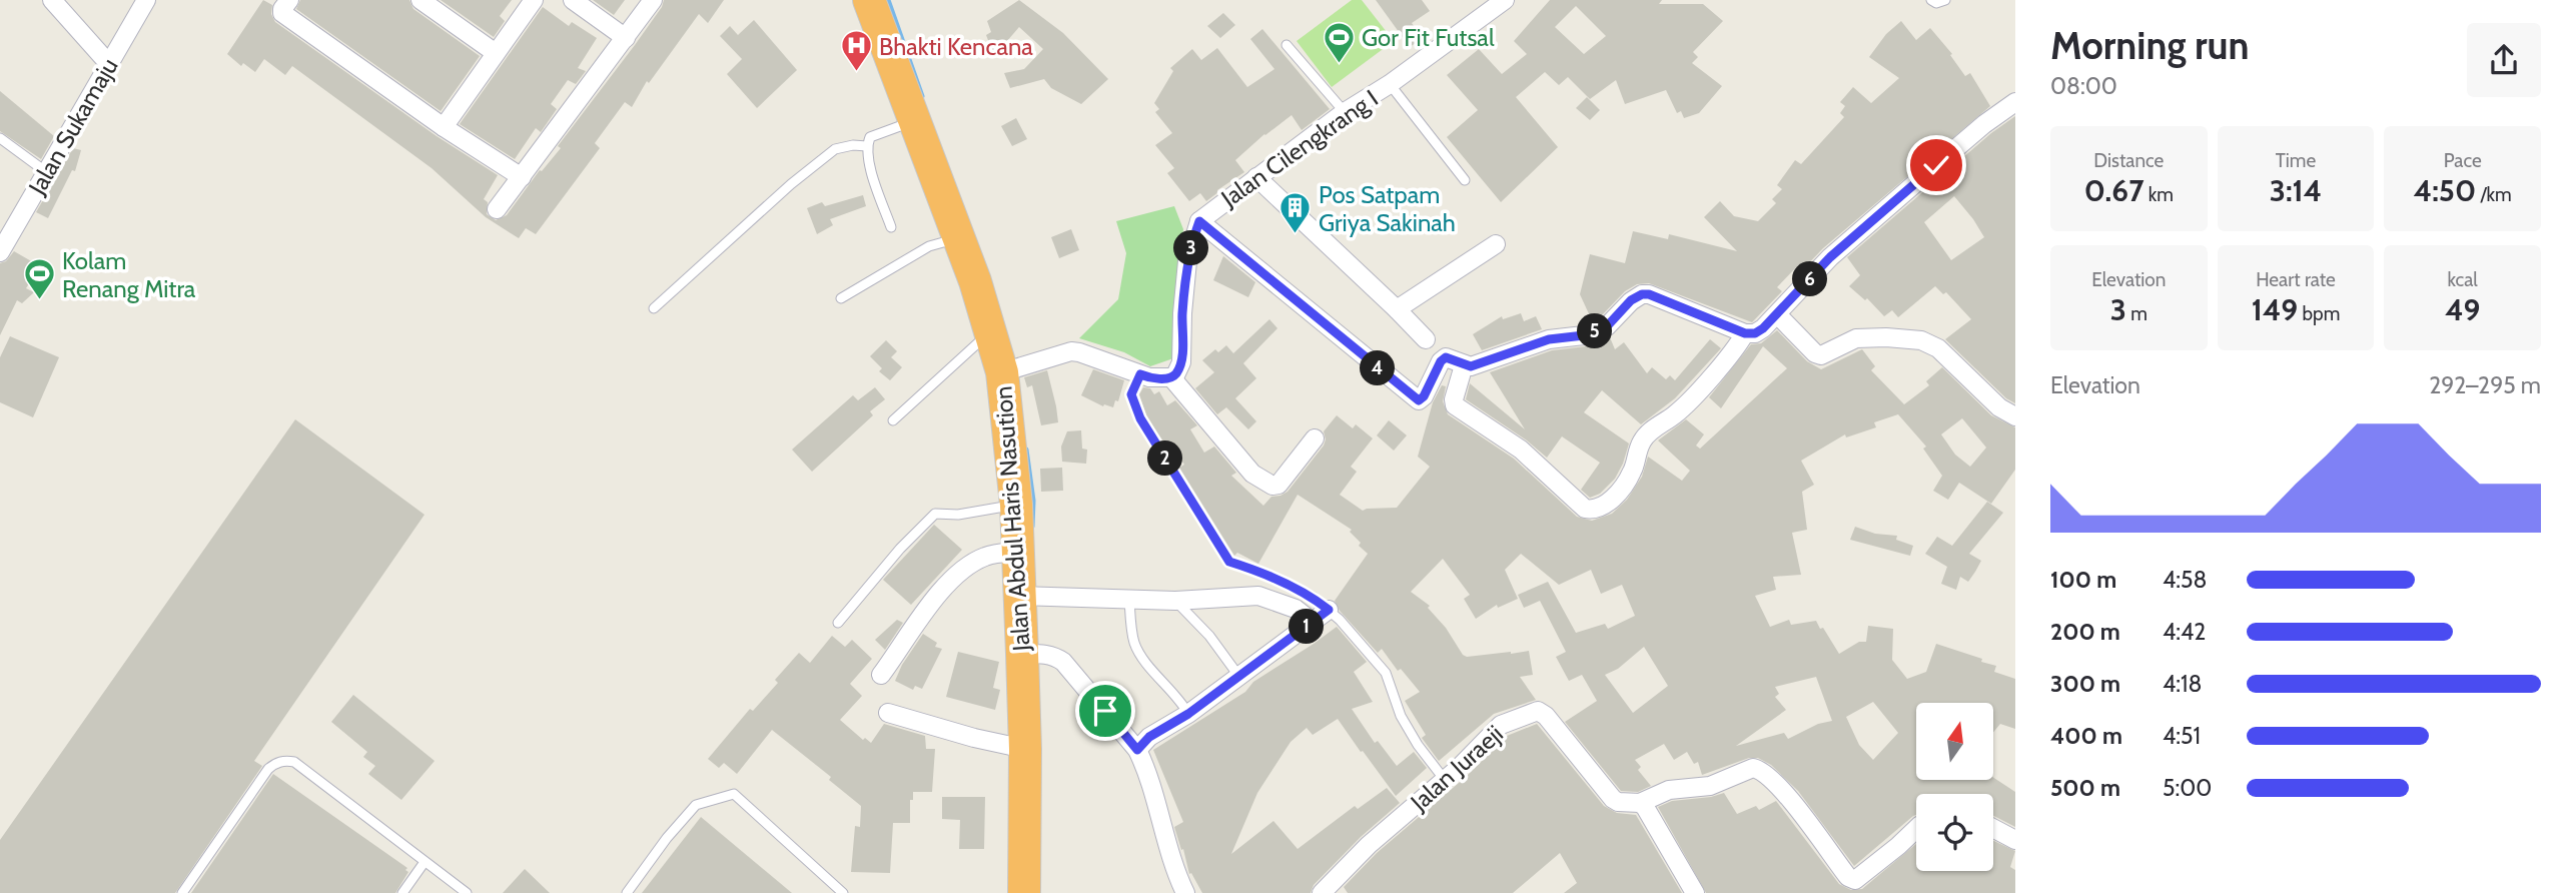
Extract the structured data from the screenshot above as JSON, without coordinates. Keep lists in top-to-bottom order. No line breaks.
{"streets":{"highway":["Jalan Abdul Haris Nasution"],"street":["Jalan Sukamaju","Jalan Cilengkrang I","Jalan Juraeji"]},"places":{"sports":["Gor Fit Futsal","Kolam Renang Mitra"],"hospital":["Bhakti Kencana"],"building":["Pos Satpam Griya Sakinah"]},"north":"top","page":{"heading":["Morning run","08:00"],"stats":[["Distance","0.67 km"],["Time","3:14"],["Pace","4:50 /km"],["Elevation","3 m"],["Heart rate","149 bpm"],["kcal","49"]],"pins":["3","6","5","4","2","1"],"chart":["Elevation","292–295 m"],"list":[{"name":"100 m","note":"4:58"},{"name":"200 m","note":"4:42"},{"name":"300 m","note":"4:18"},{"name":"400 m","note":"4:51"},{"name":"500 m","note":"5:00"}]}}
